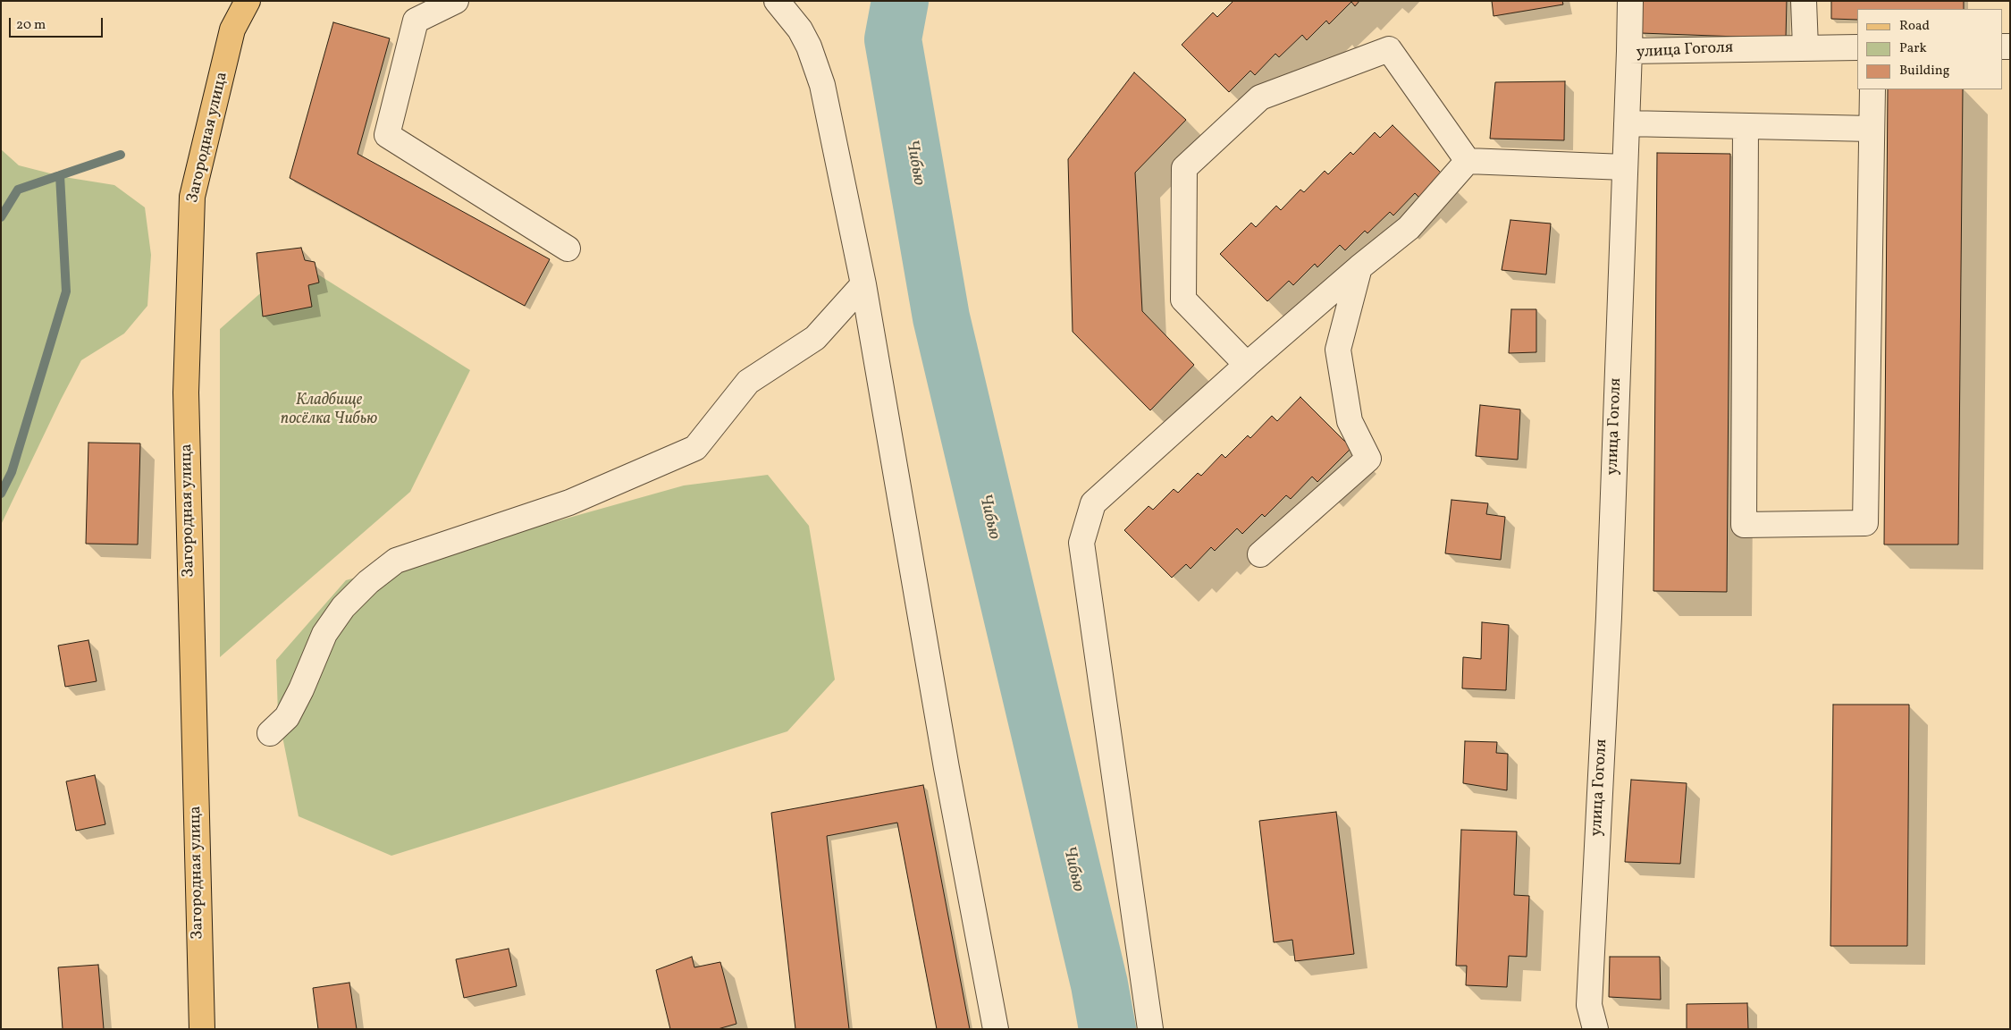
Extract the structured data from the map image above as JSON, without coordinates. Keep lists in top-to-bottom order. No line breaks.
{"streets":{"main road":["Загородная улица"],"street":["улица Гоголя"]},"water":["Чибью"],"parks":["Кладбище посёлка Чибью"],"legend":["Road","Park","Building"],"scale_bar":"20 m"}
